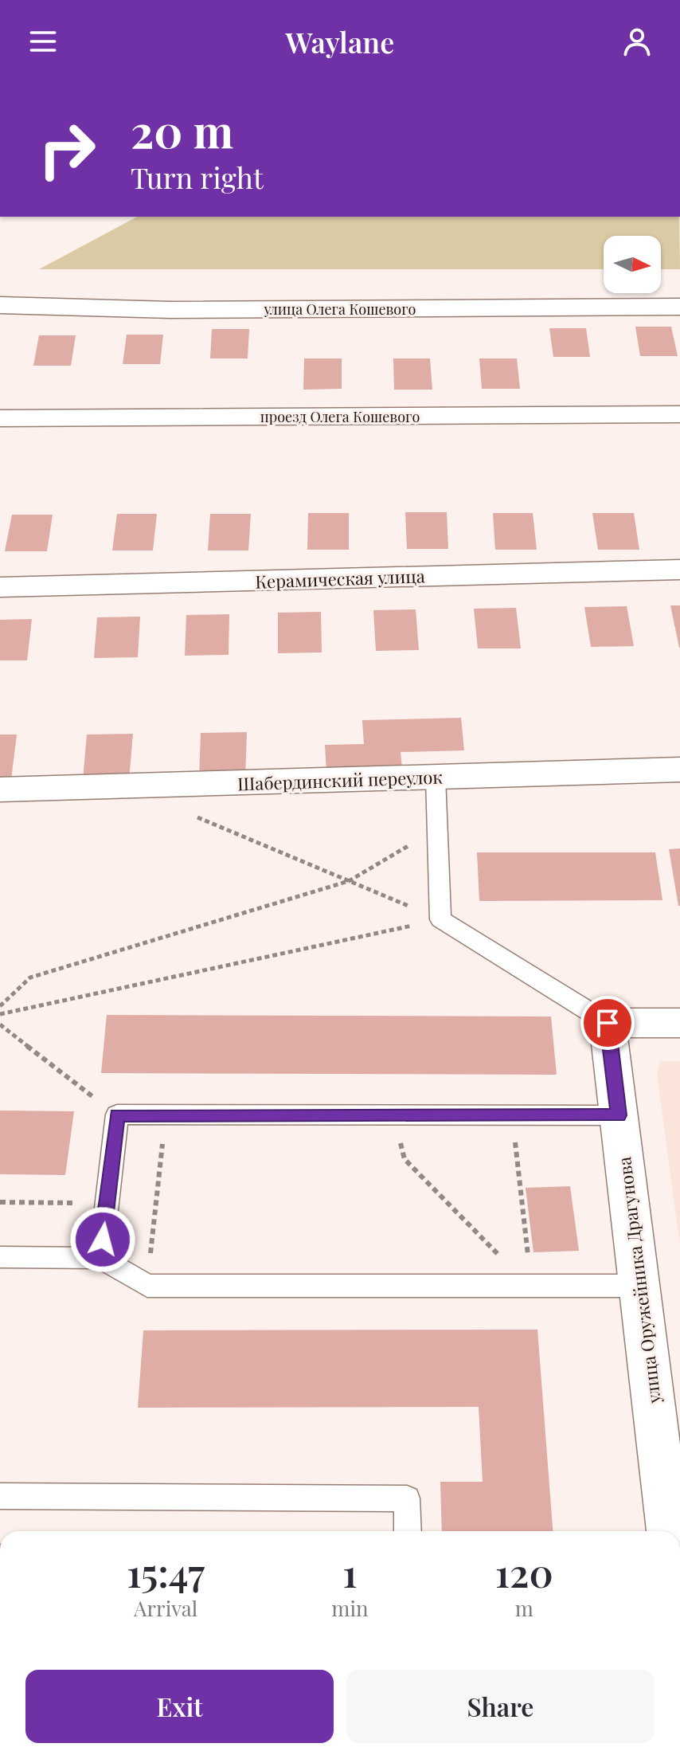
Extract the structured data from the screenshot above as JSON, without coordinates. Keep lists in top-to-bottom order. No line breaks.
{"streets":{"street":["улица Олега Кошевого","проезд Олега Кошевого","Керамическая улица","Шабердинский переулок","улица Оружейника Драгунова"]},"north":"right","page":{"header":"Waylane","turn":["20 m","Turn right"],"eta":["15:47","Arrival","1","min","120","m"],"buttons":["Exit","Share"]}}
